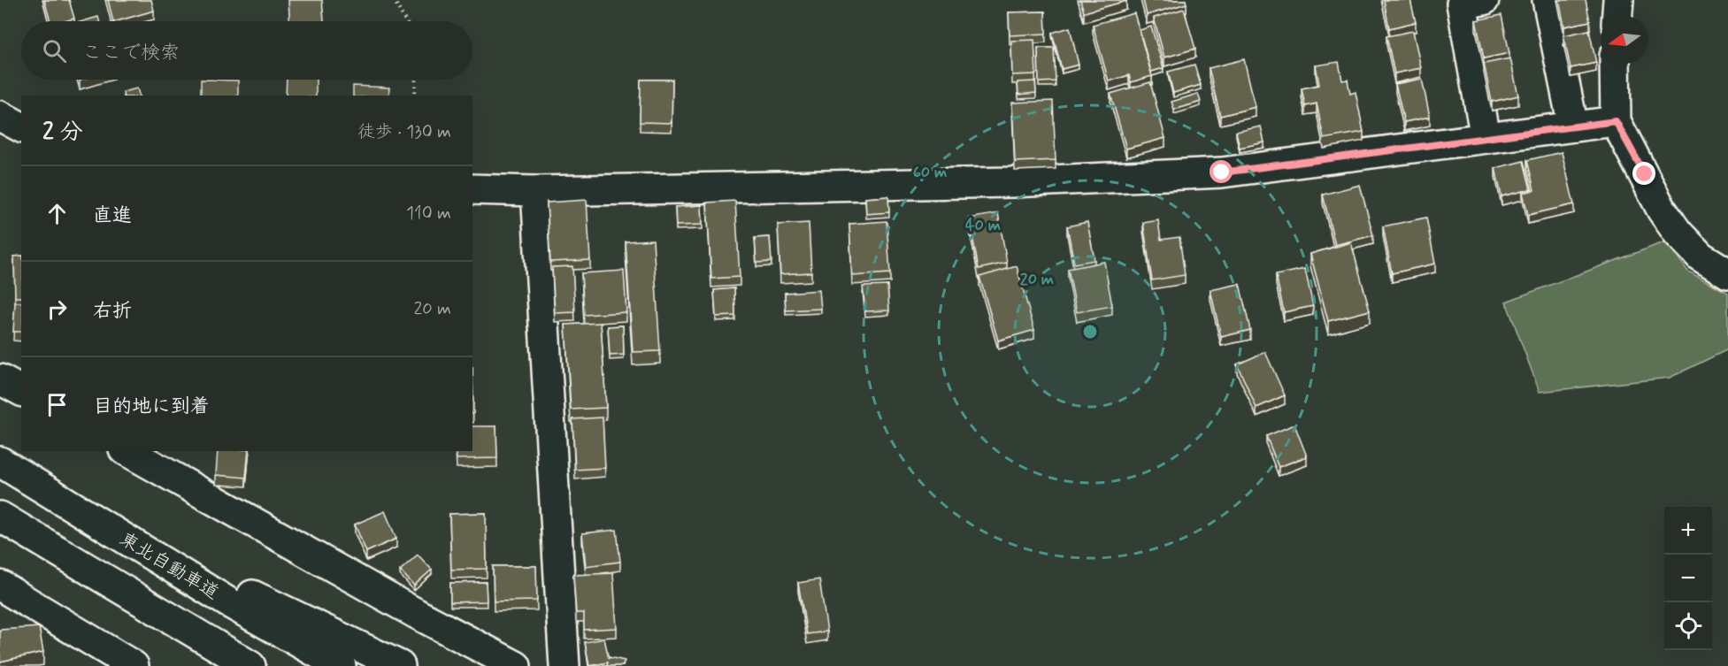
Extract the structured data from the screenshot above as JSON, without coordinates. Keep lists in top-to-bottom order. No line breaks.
{"streets":{"main road":["東北自動車道"]},"north":"left","page":{"search":"ここで検索","heading":["2 分","徒歩 · 130 m"],"list":[["直進","110 m"],["右折","20 m"],"目的地に到着"],"map_buttons":["+","−"]},"rings":["60 m","40 m","20 m"]}
